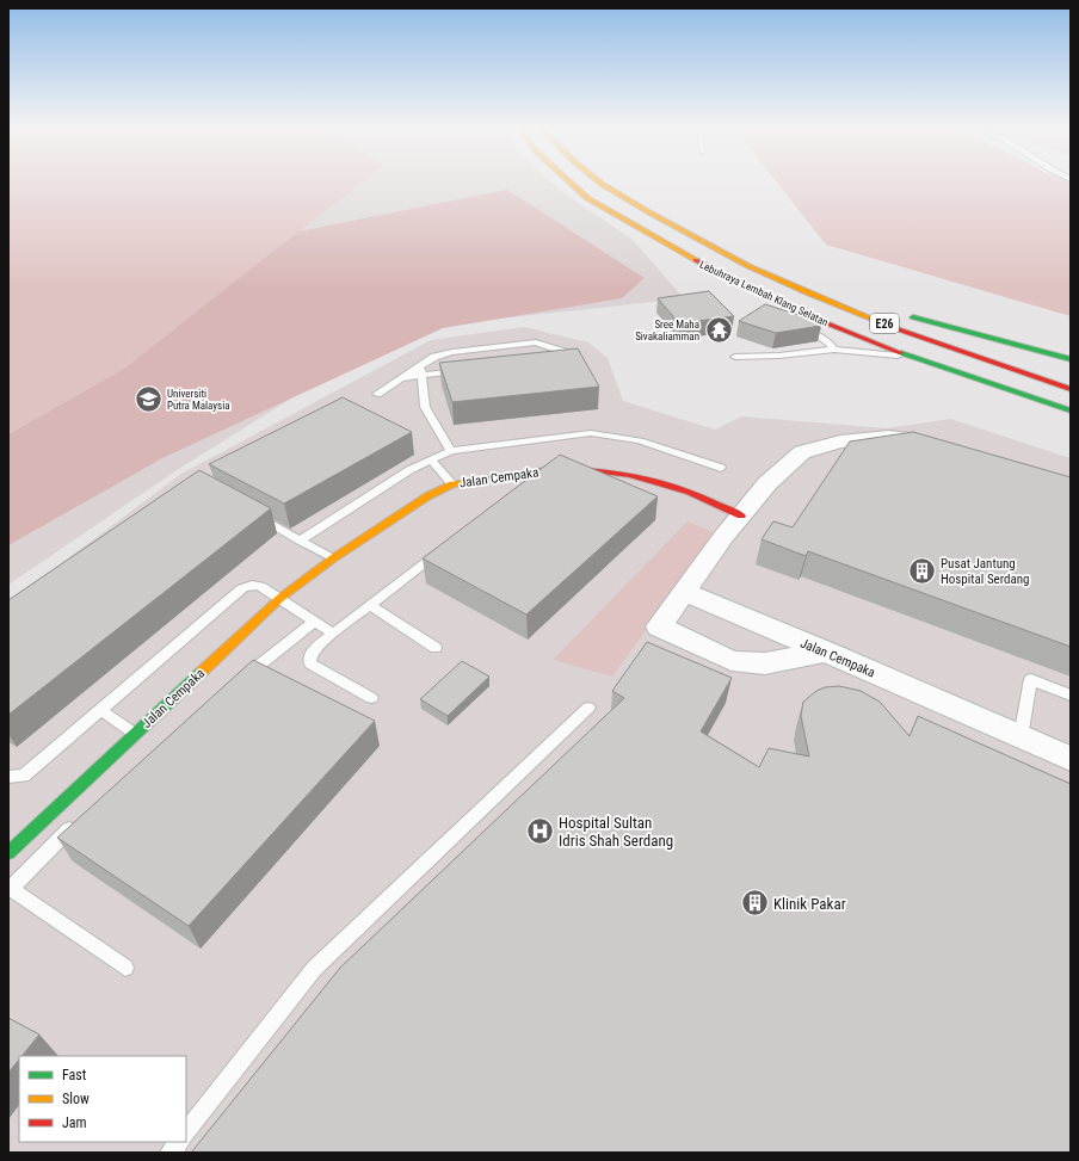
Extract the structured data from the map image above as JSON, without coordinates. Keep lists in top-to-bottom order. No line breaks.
{"streets":{"main road":["Lebuhraya Lembah Klang Selatan","E26","Jalan Cempaka"]},"places":{"temple":["Sree Maha Sivakaliamman"],"school or university":["Universiti Putra Malaysia"],"building":["Pusat Jantung Hospital Serdang","Klinik Pakar"],"hospital":["Hospital Sultan Idris Shah Serdang"]},"legend":["Fast","Slow","Jam"]}
